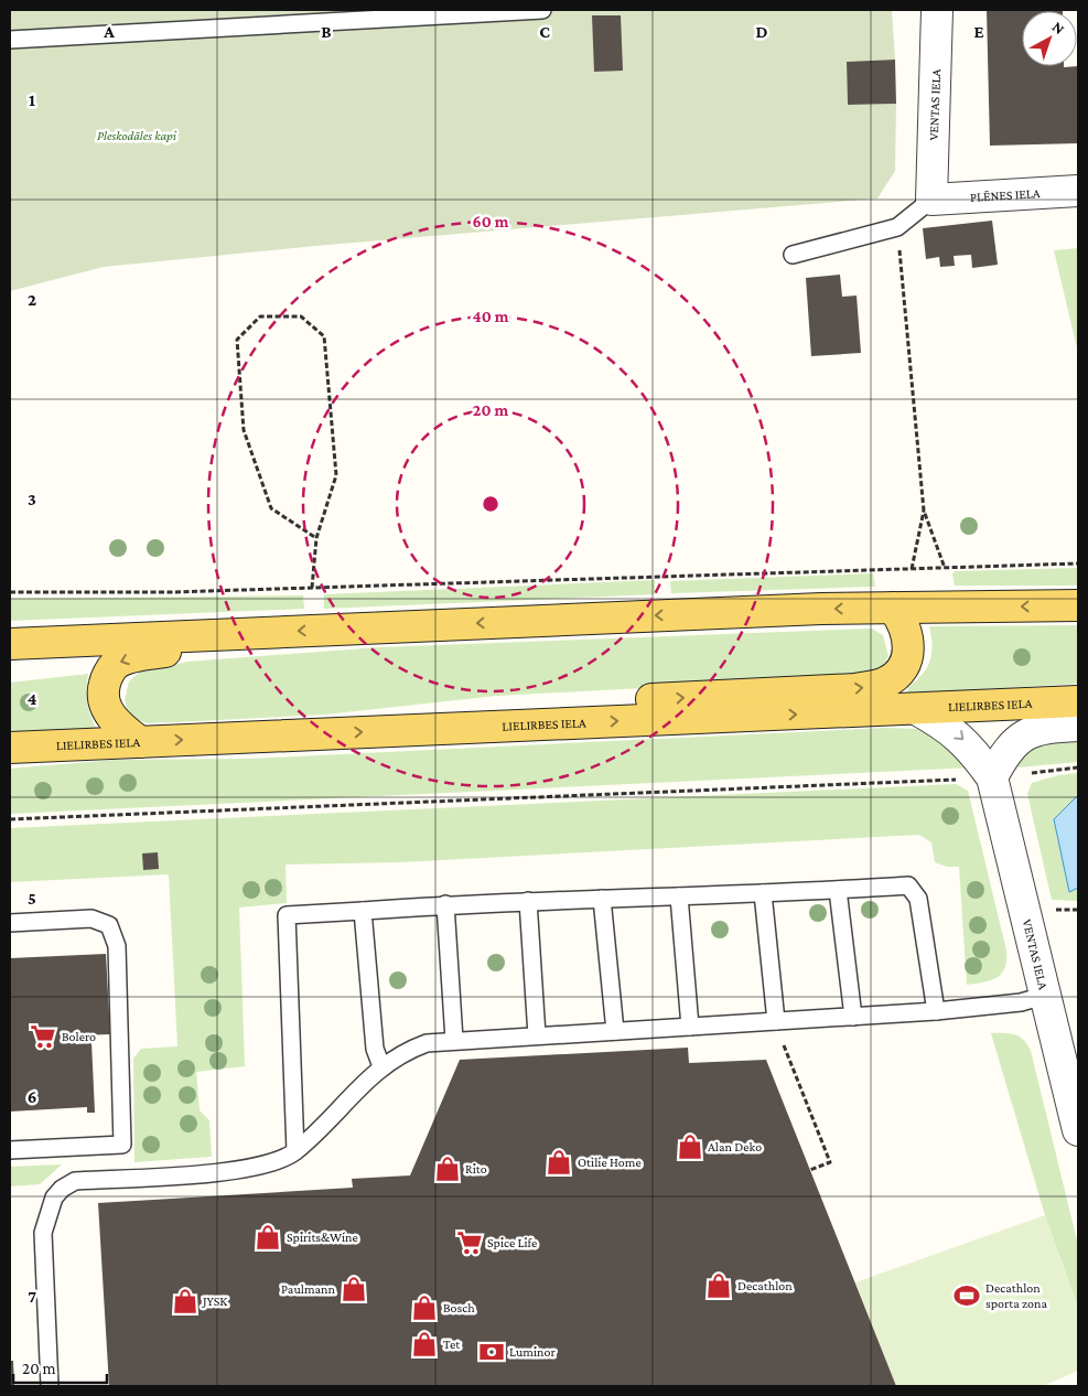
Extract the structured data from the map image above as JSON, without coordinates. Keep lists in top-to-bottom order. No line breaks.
{"streets":{"main road":["LIELIRBES IELA"],"street":["VENTAS IELA","PLĒNES IELA"]},"crossings":[["VENTAS IELA","PLĒNES IELA"],["VENTAS IELA","LIELIRBES IELA"]],"parks":["Pleskodāles kapi"],"places":{"supermarket":["Bolero","Spice Life"],"shop":["Alan Deko","Otilie Home","Rito","Spirits&Wine","Decathlon","Paulmann","JYSK","Bosch","Tet"],"sports":["Decathlon sporta zona"],"bank":["Luminor"]},"scale_bar":"20 m","north":"top right","grid":{"columns":["A","B","C","D","E"],"rows":["1","2","3","4","5","6","7"]},"rings":["60 m","40 m","20 m"]}
